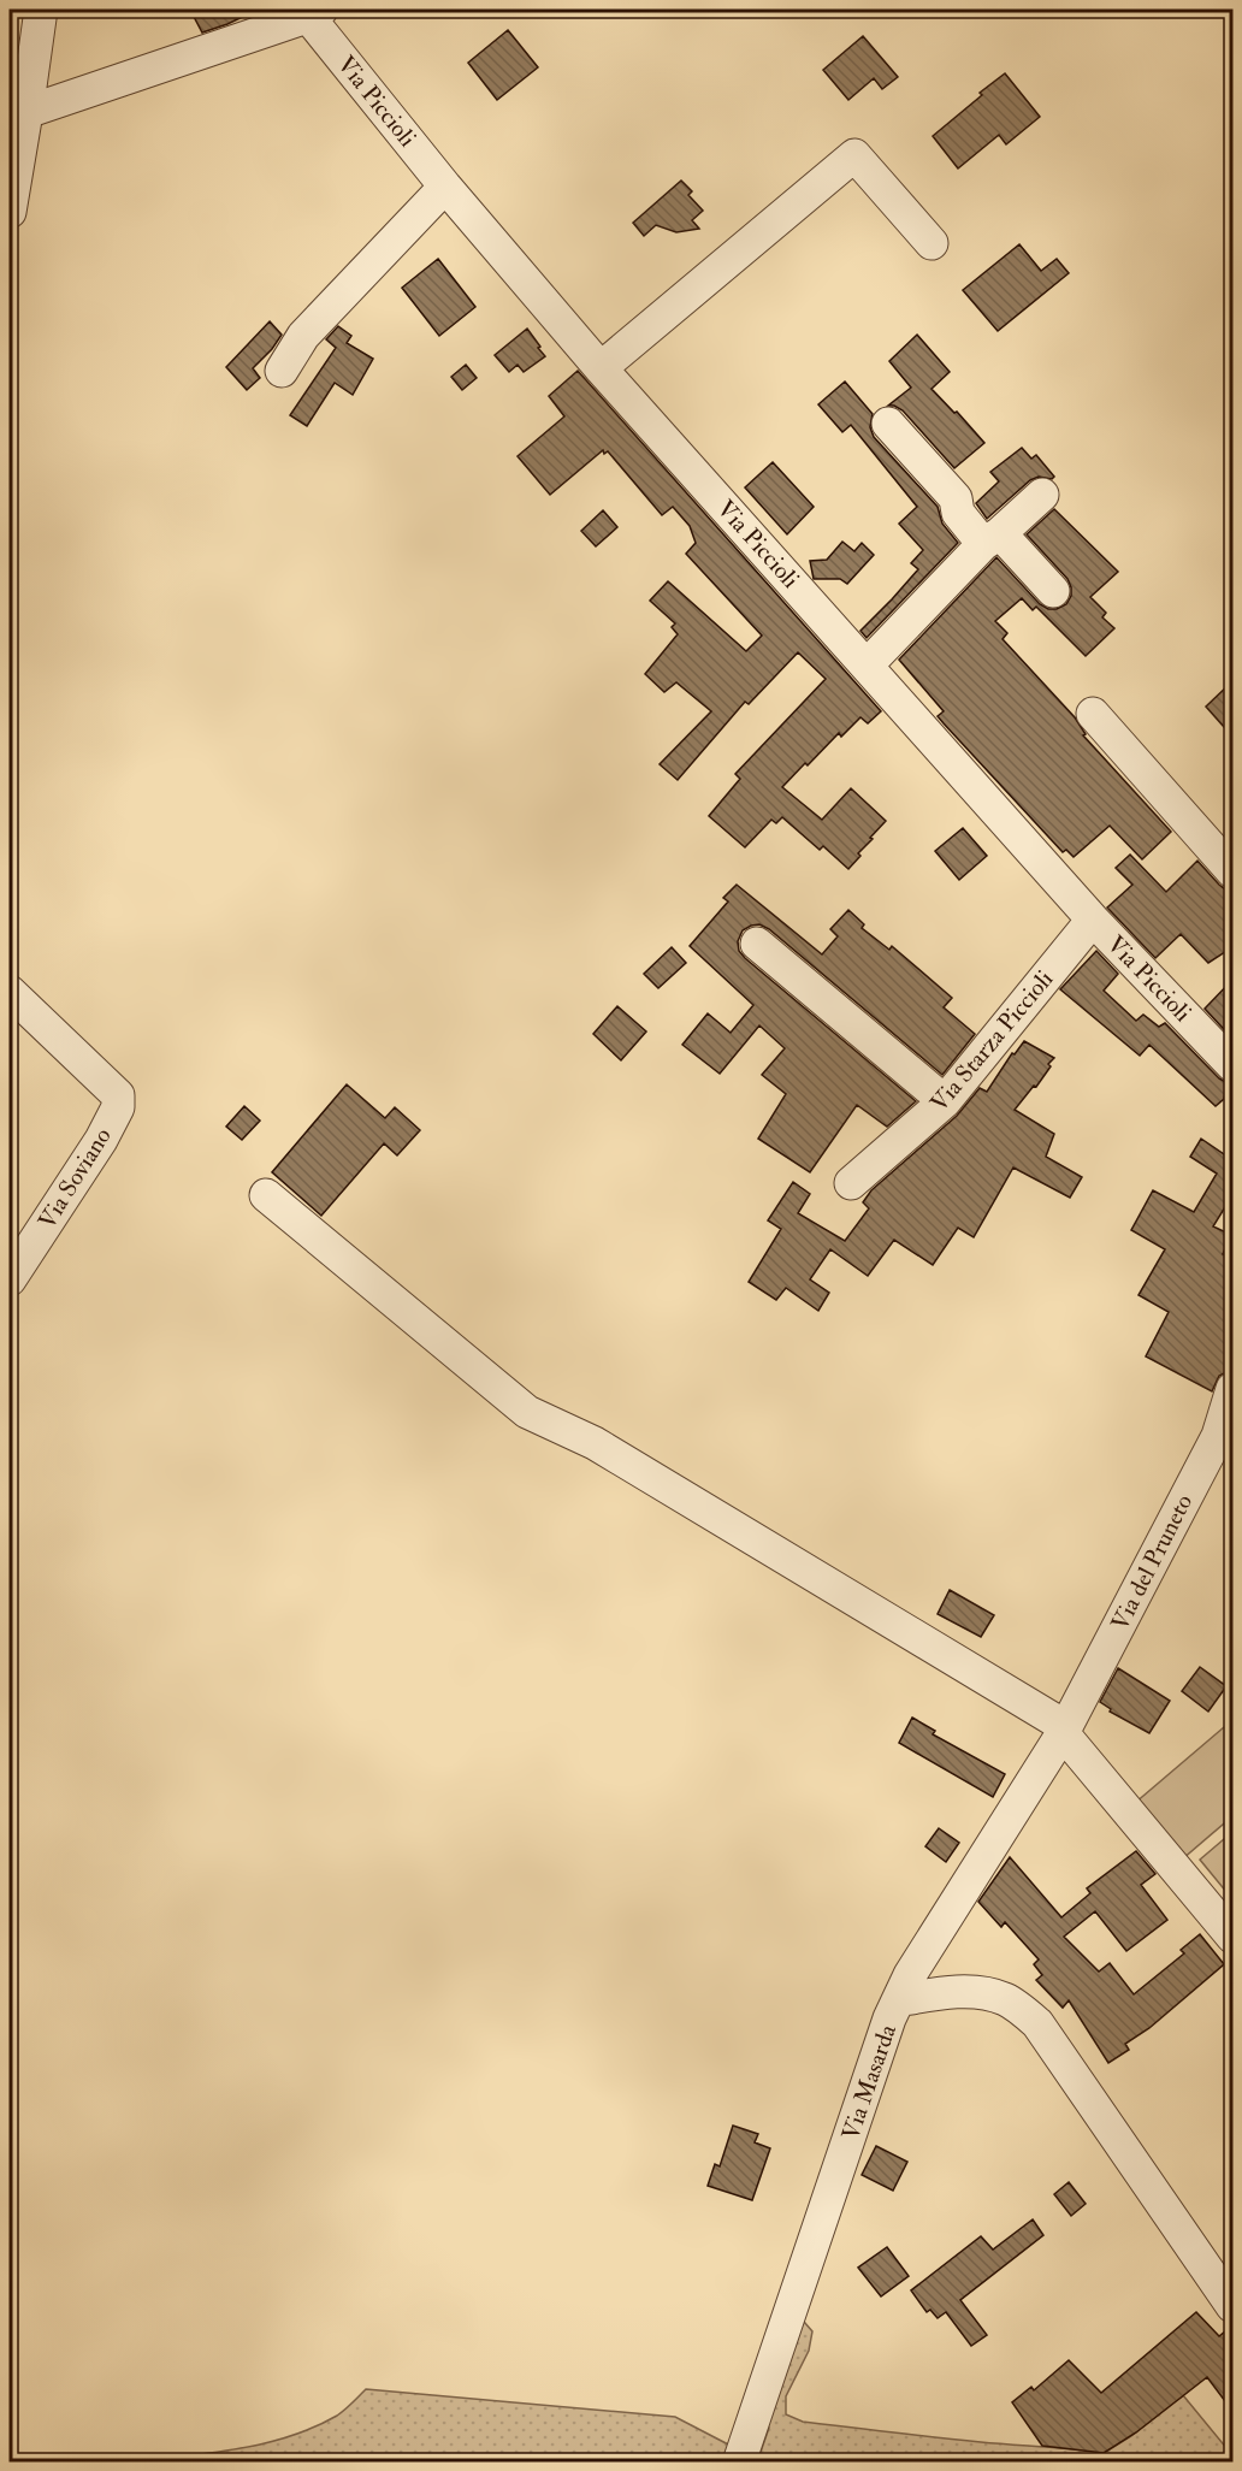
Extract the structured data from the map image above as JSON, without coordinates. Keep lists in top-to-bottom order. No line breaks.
{"streets":{"street":["Via Piccioli","Via Starza Piccioli","Via Soviano","Via del Pruneto","Via Masarda"]},"crossings":[["Via Piccioli","Via Starza Piccioli"],["Via del Pruneto","Via Masarda"]]}
